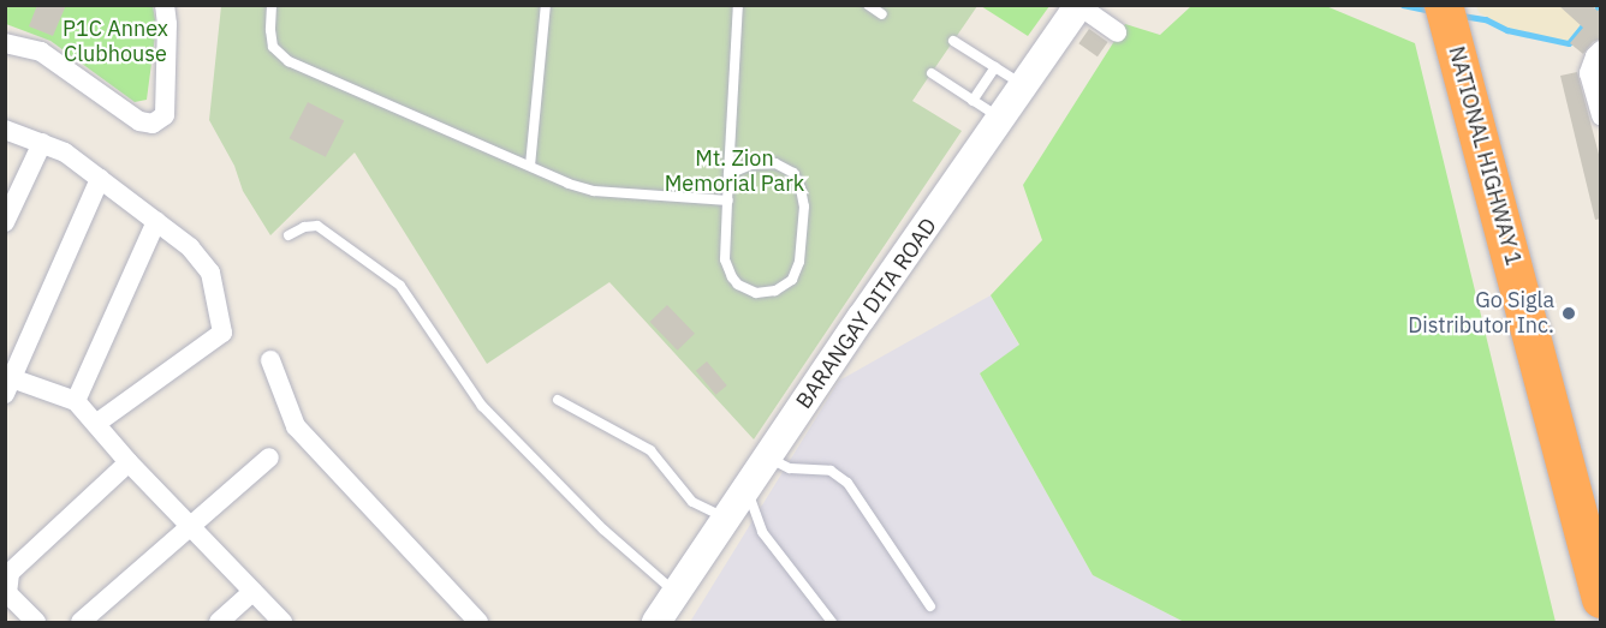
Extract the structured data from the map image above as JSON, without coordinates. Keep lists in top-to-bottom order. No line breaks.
{"streets":{"highway":["NATIONAL HIGHWAY 1"],"street":["BARANGAY DITA ROAD"]},"parks":["P1C Annex Clubhouse","Mt. Zion Memorial Park"],"places":["Go Sigla Distributor Inc."]}
